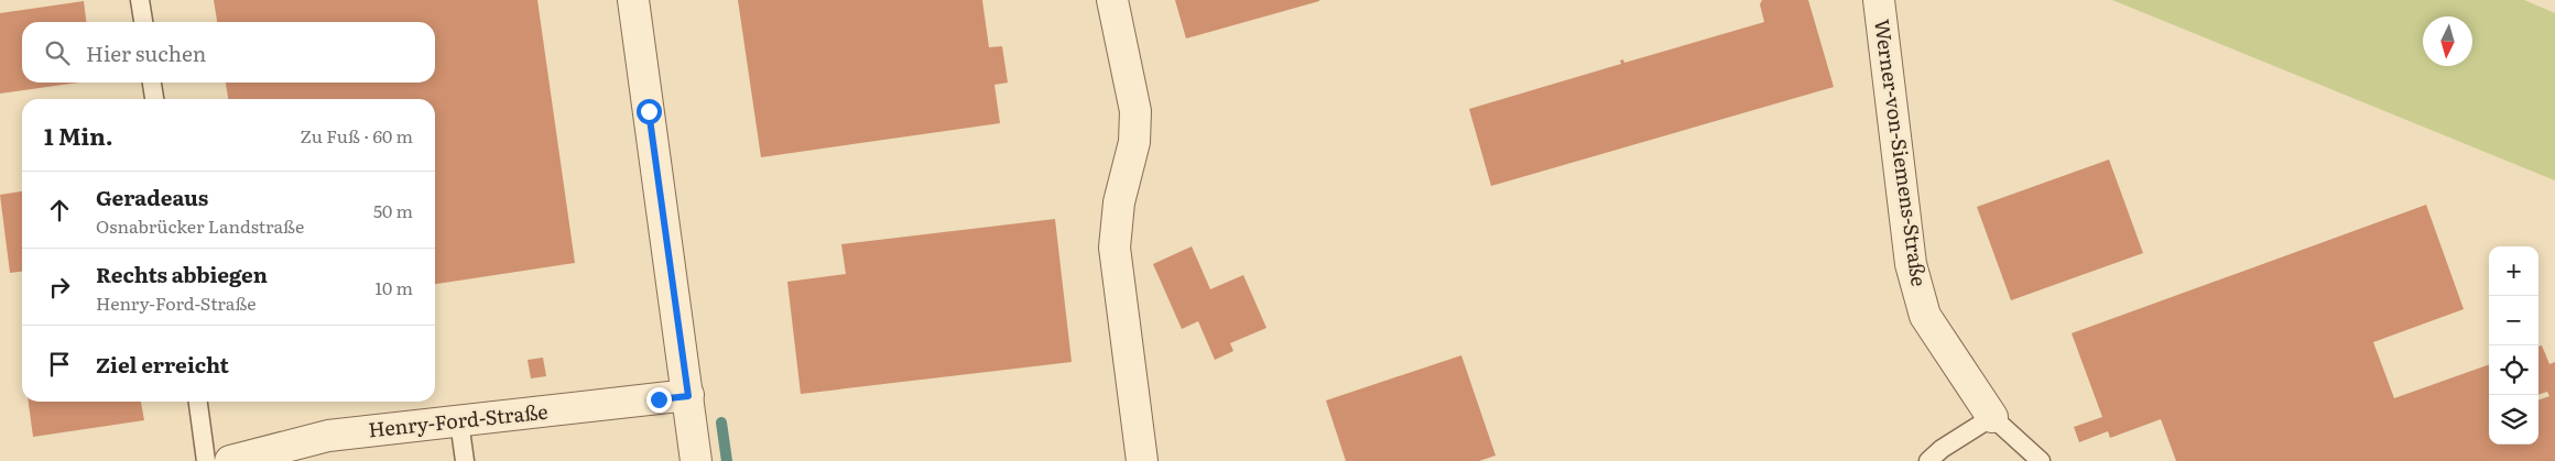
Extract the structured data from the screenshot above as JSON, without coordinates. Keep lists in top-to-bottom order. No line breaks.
{"streets":{"street":["Werner-von-Siemens-Straße","Henry-Ford-Straße"]},"north":"bottom","page":{"search":"Hier suchen","heading":["1 Min.","Zu Fuß · 60 m"],"list":[["Geradeaus","Osnabrücker Landstraße","50 m"],["Rechts abbiegen","Henry-Ford-Straße","10 m"],"Ziel erreicht"],"map_buttons":["+","−"]}}
